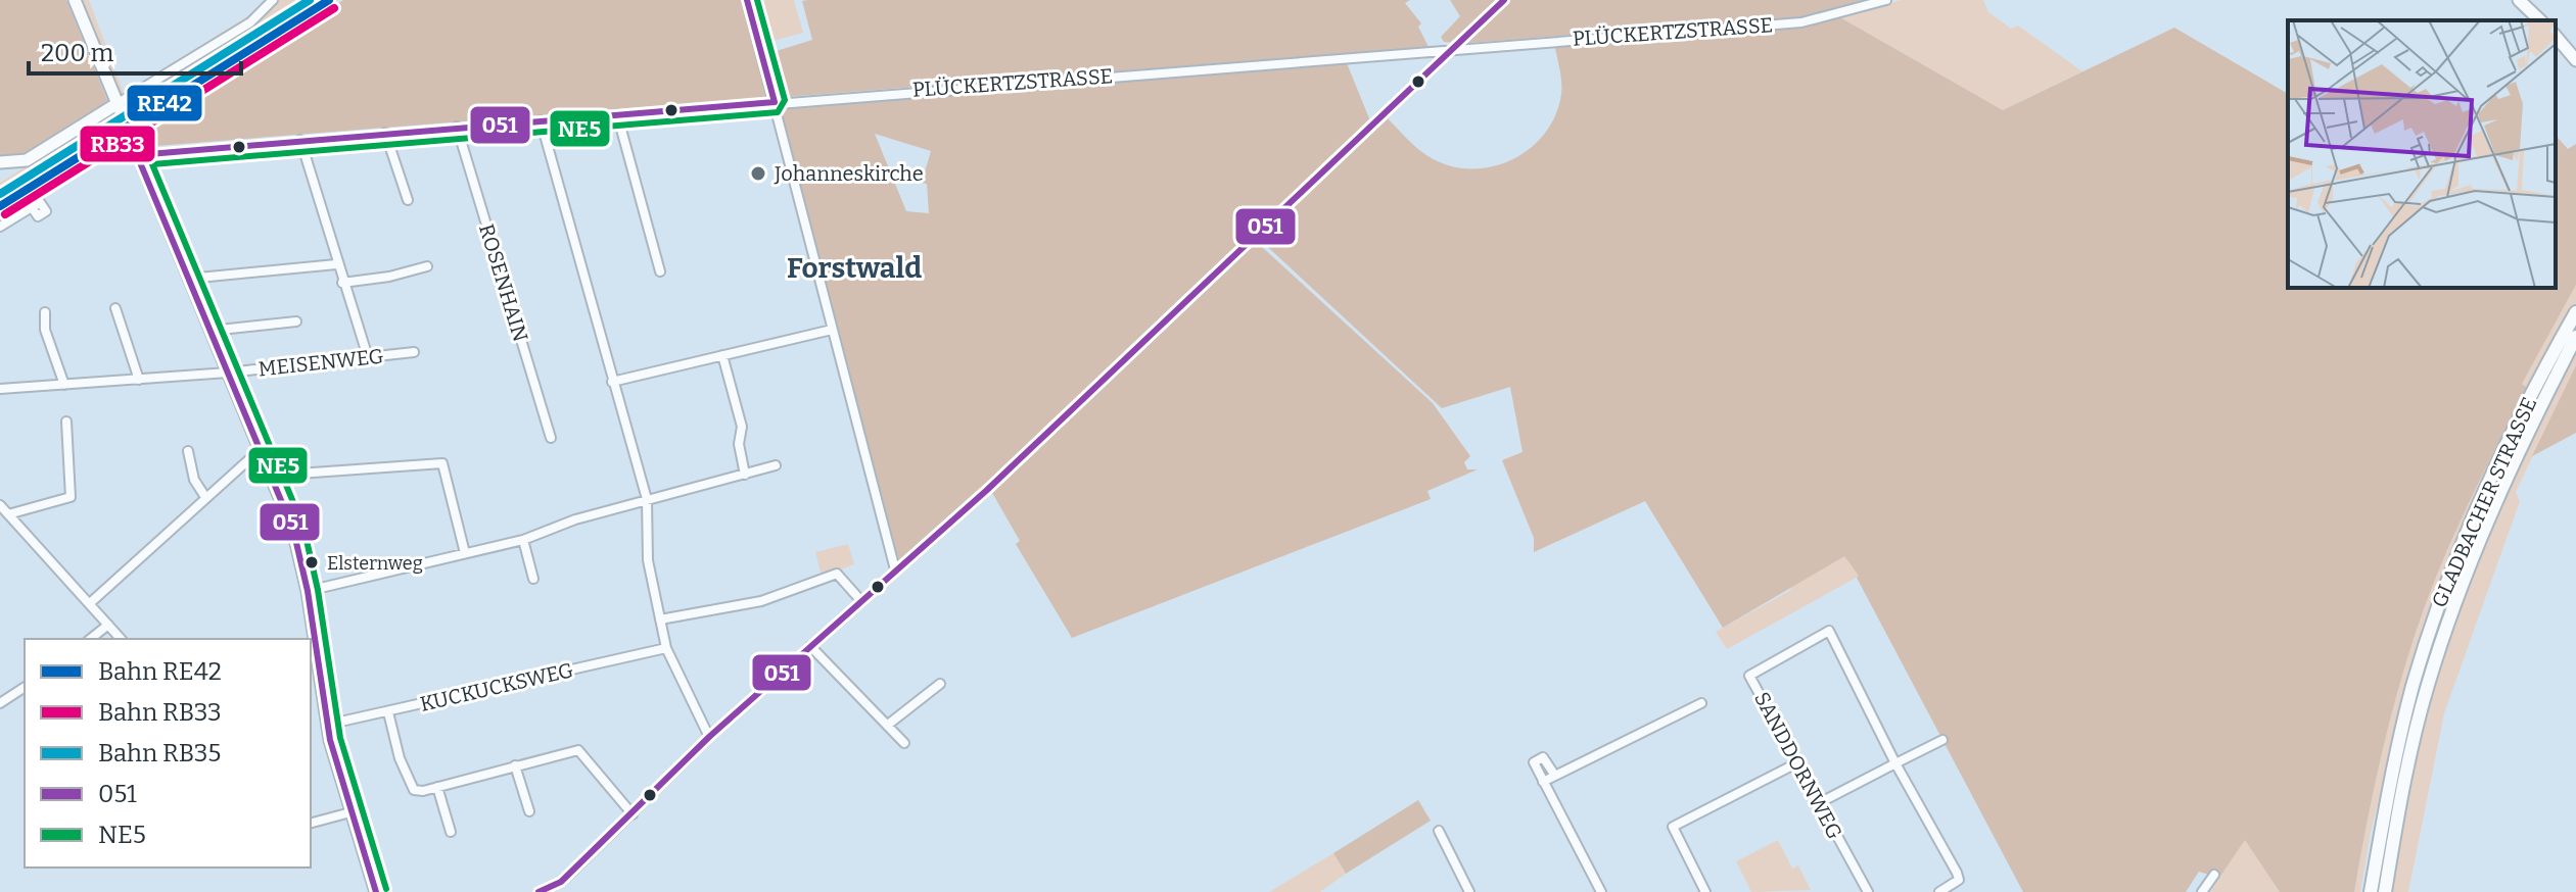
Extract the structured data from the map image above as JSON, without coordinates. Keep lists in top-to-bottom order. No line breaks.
{"streets":{"main road":["GLADBACHER STRASSE"],"street":["PLÜCKERTZSTRASSE","ROSENHAIN","MEISENWEG","KUCKUCKSWEG","SANDDORNWEG"]},"crossings":[["PLÜCKERTZSTRASSE","ROSENHAIN"]],"districts":["Forstwald"],"places":["Johanneskirche","Elsternweg"],"lines":["rail line RE42","rail line RB35","transit line 051","transit line NE5","rail line RB33"],"legend":["Bahn RE42","Bahn RB33","Bahn RB35","051","NE5"],"scale_bar":"200 m"}
